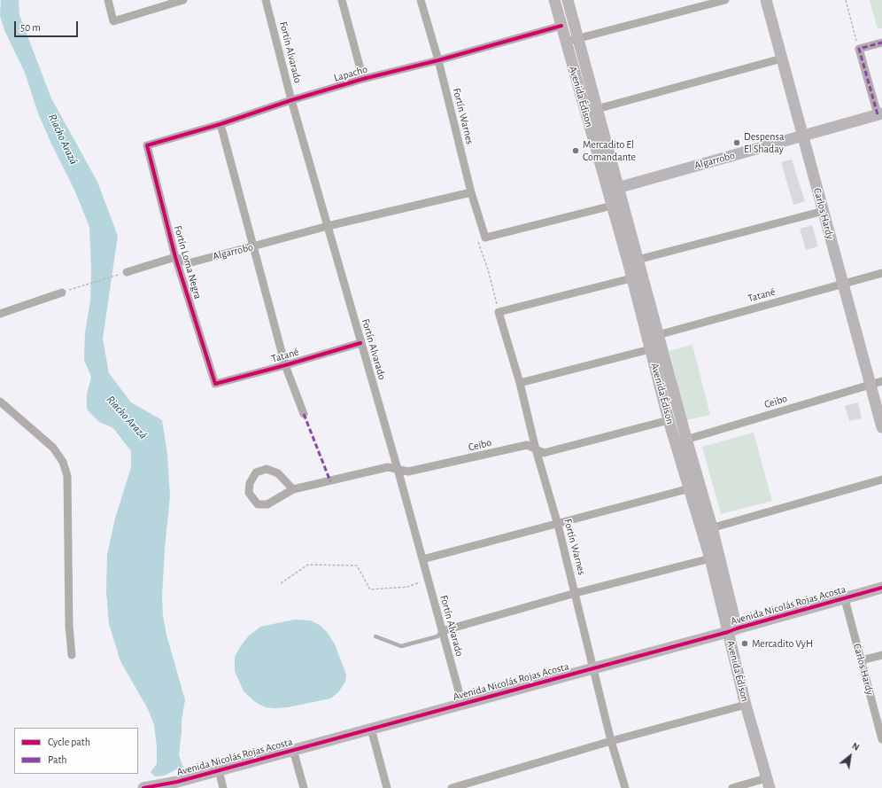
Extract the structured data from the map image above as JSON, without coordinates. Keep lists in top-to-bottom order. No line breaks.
{"streets":{"street":["Fortín Alvarado","Lapacho","Avenida Édison","Fortín Warnes","Algarrobo","Carlos Hardy","Fortín Loma Negra","Tatané","Ceibo","Avenida Nicolás Rojas Acosta"]},"crossings":[["Fortín Alvarado","Lapacho"],["Fortín Alvarado","Algarrobo"],["Fortín Alvarado","Tatané"],["Fortín Alvarado","Ceibo"],["Fortín Alvarado","Avenida Nicolás Rojas Acosta"],["Lapacho","Avenida Édison"],["Lapacho","Fortín Warnes"],["Lapacho","Fortín Loma Negra"],["Avenida Édison","Algarrobo"],["Avenida Édison","Tatané"],["Avenida Édison","Ceibo"],["Avenida Édison","Avenida Nicolás Rojas Acosta"],["Fortín Warnes","Algarrobo"],["Fortín Warnes","Ceibo"],["Fortín Warnes","Avenida Nicolás Rojas Acosta"],["Algarrobo","Carlos Hardy"],["Algarrobo","Fortín Loma Negra"],["Carlos Hardy","Tatané"],["Carlos Hardy","Ceibo"],["Carlos Hardy","Avenida Nicolás Rojas Acosta"],["Fortín Loma Negra","Tatané"]],"water":["Riacho Arazá"],"places":["Despensa El Shaday","Mercadito El Comandante","Mercadito VyH"],"legend":["Cycle path","Path"],"scale_bar":"50 m","north":"top right"}
